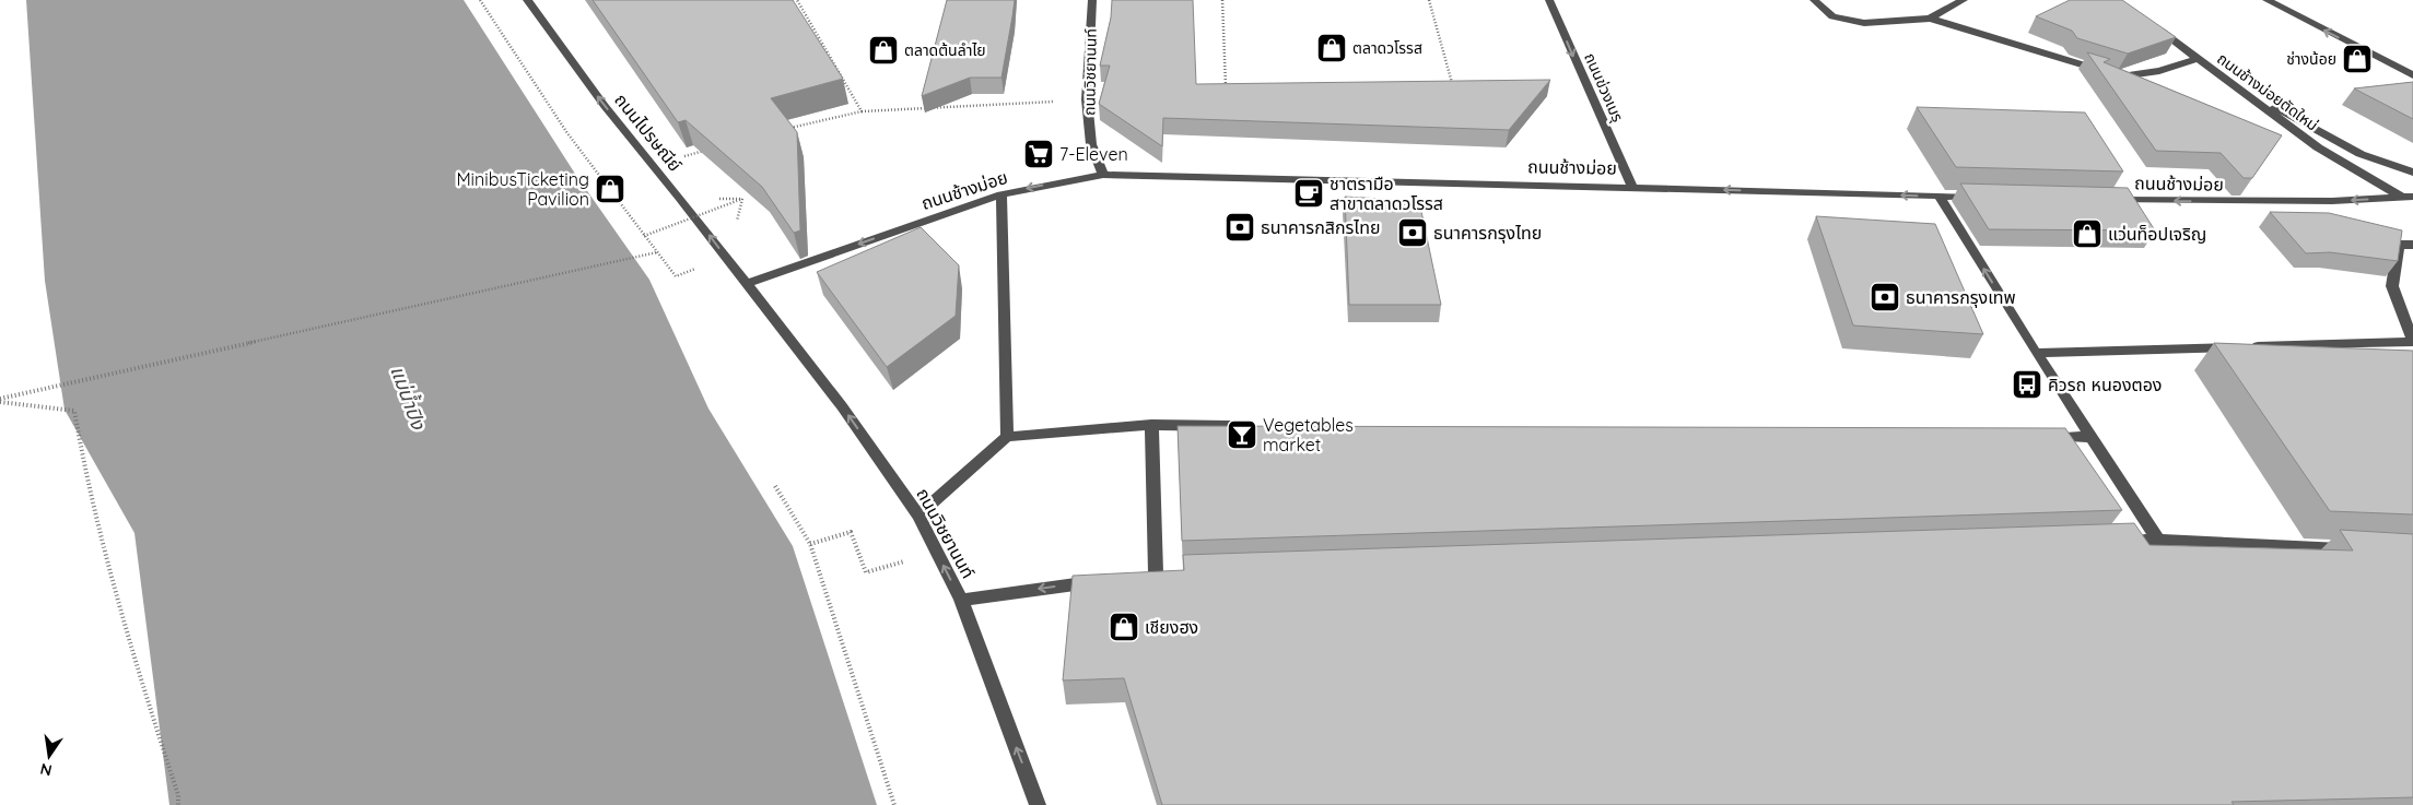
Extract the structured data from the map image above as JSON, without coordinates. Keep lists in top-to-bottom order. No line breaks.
{"streets":{"street":["ถนนวิชยานนท์","ถนนข่วงเมรุ","ถนนช้างม่อยตัดใหม่","ถนนไปรษณีย์","ถนนช้างม่อย"]},"crossings":[["ถนนวิชยานนท์","ถนนไปรษณีย์"],["ถนนวิชยานนท์","ถนนช้างม่อย"],["ถนนข่วงเมรุ","ถนนช้างม่อย"],["ถนนช้างม่อยตัดใหม่","ถนนช้างม่อย"],["ถนนไปรษณีย์","ถนนช้างม่อย"]],"one_way":["ถนนวิชยานนท์","ถนนข่วงเมรุ","ถนนไปรษณีย์","ถนนช้างม่อย"],"water":["แม่น้ำปิง"],"places":{"shop":["ตลาดวโรรส","ตลาดต้นลำไย","ช่างน้อย","MinibusTicketing Pavilion","แว่นท็อปเจริญ","เชียงฮง"],"supermarket":["7-Eleven"],"cafe":["ชาตรามือ สาขาตลาดวโรรส"],"bank":["ธนาคารกสิกรไทย","ธนาคารกรุงไทย","ธนาคารกรุงเทพ"],"bus stop":["คิวรถ หนองตอง"],"bar":["Vegetables market"]},"north":"bottom"}
